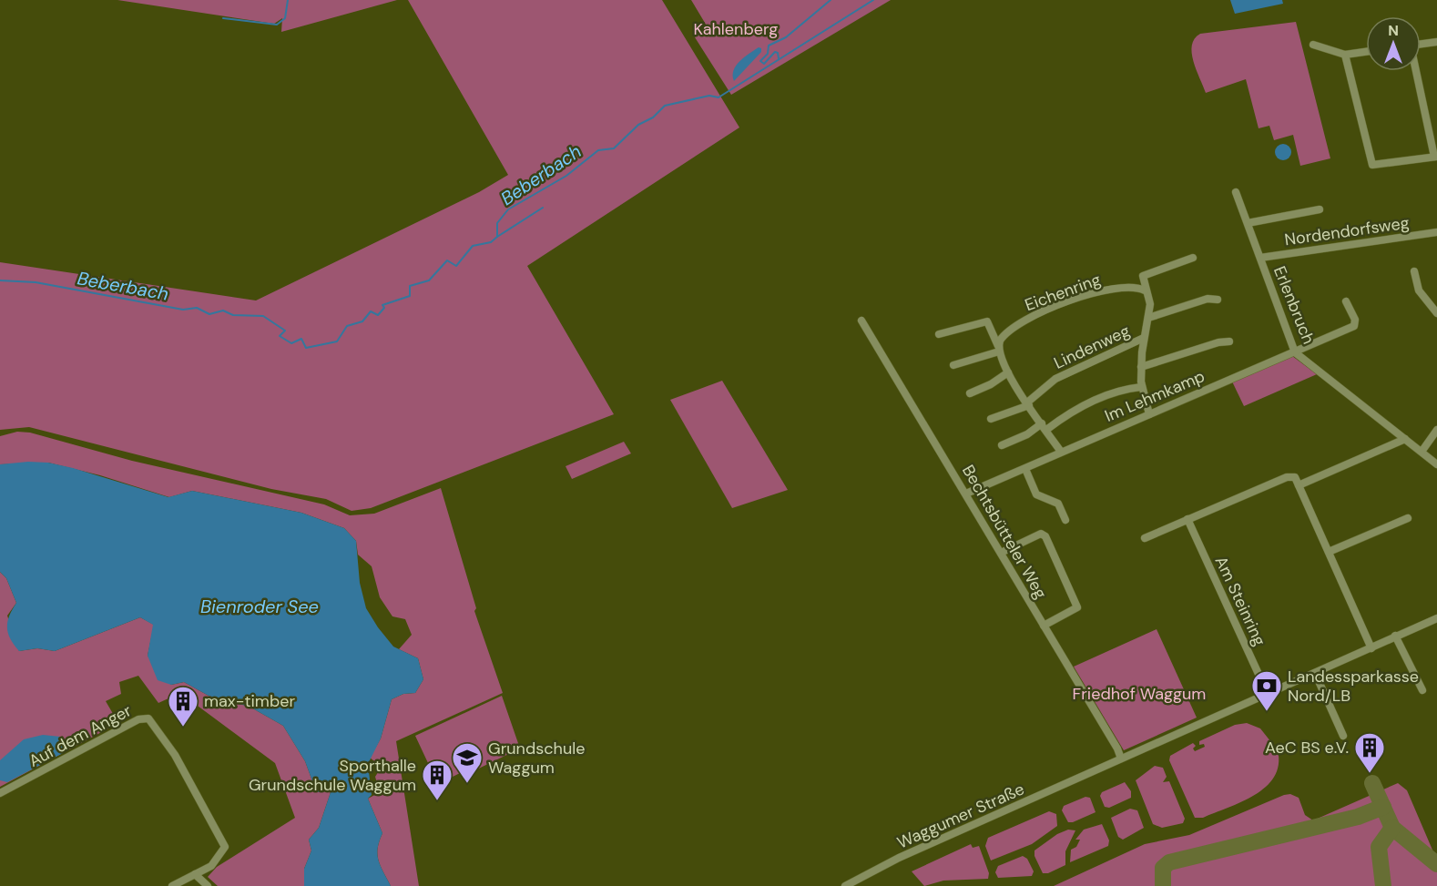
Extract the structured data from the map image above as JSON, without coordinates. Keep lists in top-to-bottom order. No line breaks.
{"streets":{"street":["Nordendorfsweg","Eichenring","Erlenbruch","Lindenweg","Im Lehmkamp","Bechtsbütteler Weg","Am Steinring","Auf dem Anger","Waggumer Straße"]},"crossings":[["Nordendorfsweg","Erlenbruch"],["Erlenbruch","Im Lehmkamp"],["Im Lehmkamp","Bechtsbütteler Weg"],["Bechtsbütteler Weg","Waggumer Straße"],["Am Steinring","Waggumer Straße"]],"water":["Beberbach","Bienroder See"],"parks":["Kahlenberg","Friedhof Waggum"],"places":{"bank":["Landessparkasse Nord/LB"],"building":["max-timber","AeC BS e.V.","Sporthalle Grundschule Waggum"],"school or university":["Grundschule Waggum"]},"north":"top"}
